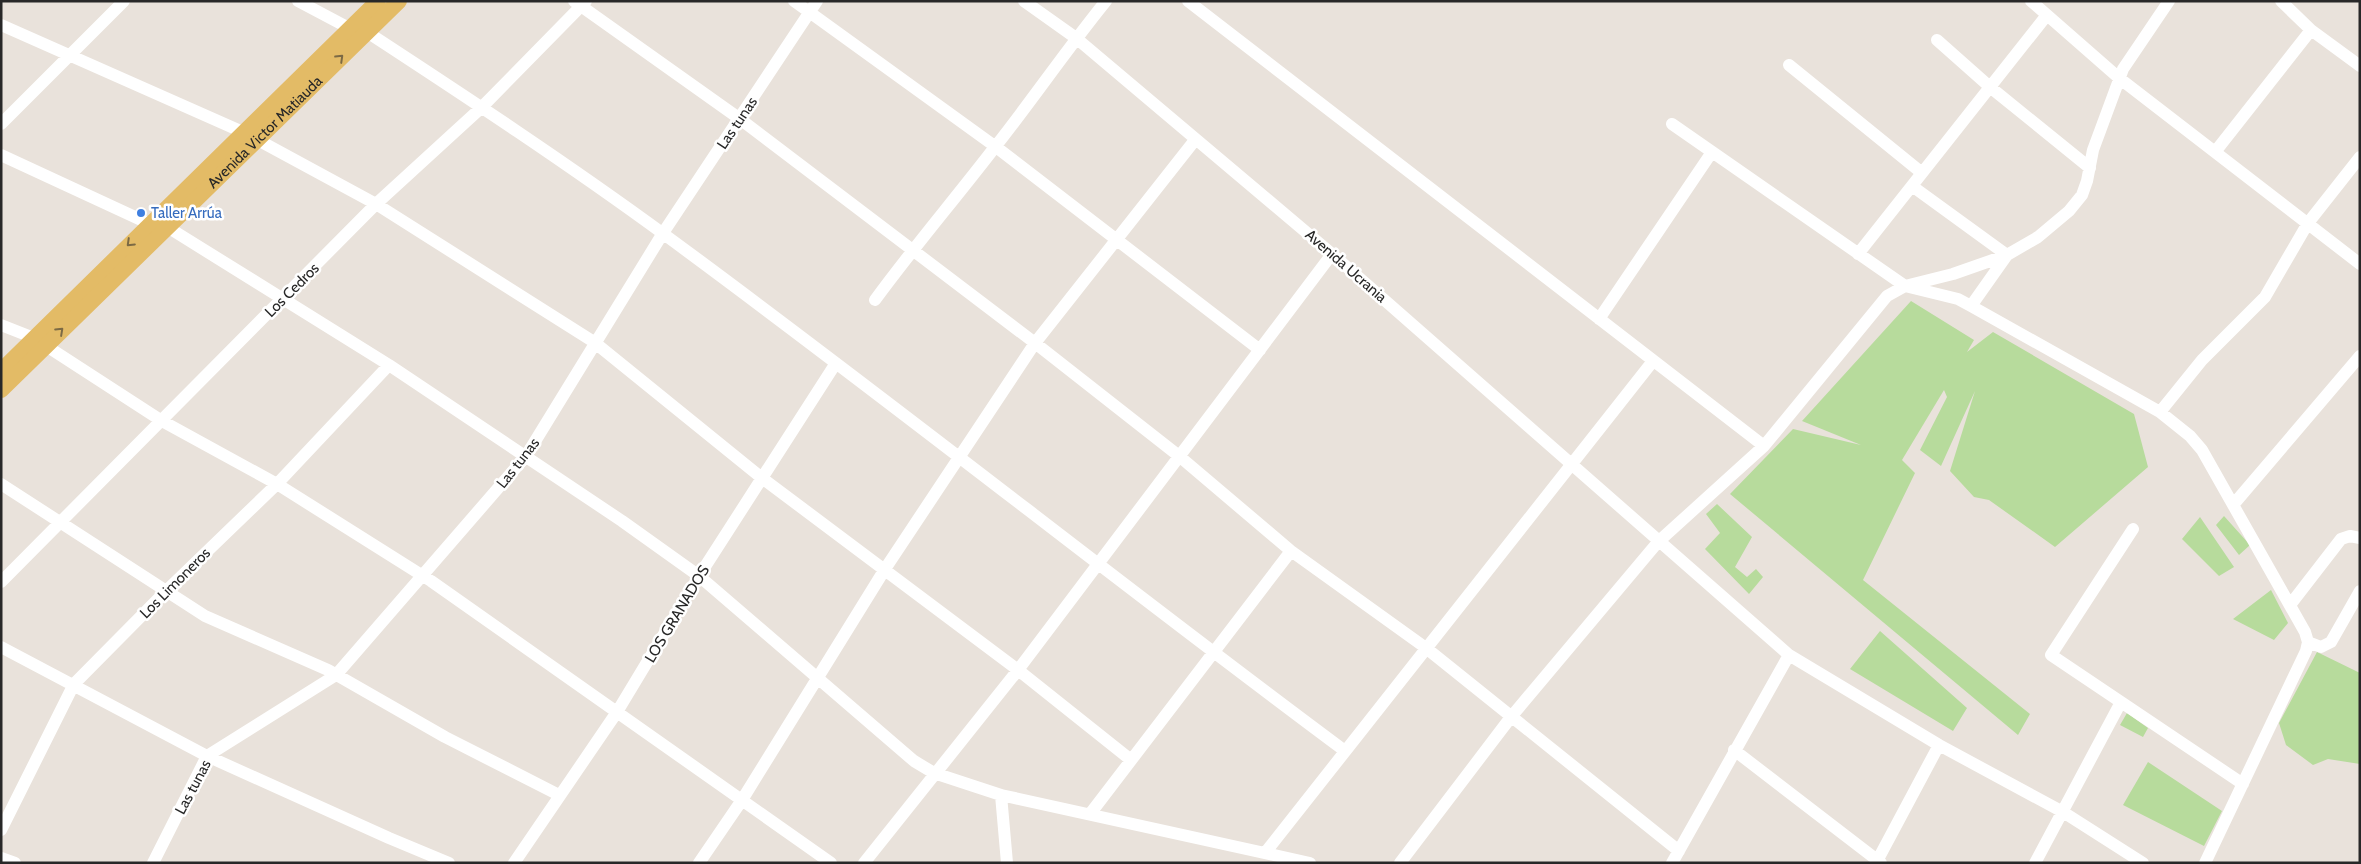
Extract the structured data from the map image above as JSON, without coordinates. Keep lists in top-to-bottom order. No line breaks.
{"streets":{"main road":["Avenida Victor Matiauda"],"street":["Las tunas","Avenida Ucrania","Los Cedros","Los Limoneros","LOS GRANADOS"]},"places":["Taller Arrúa"]}
